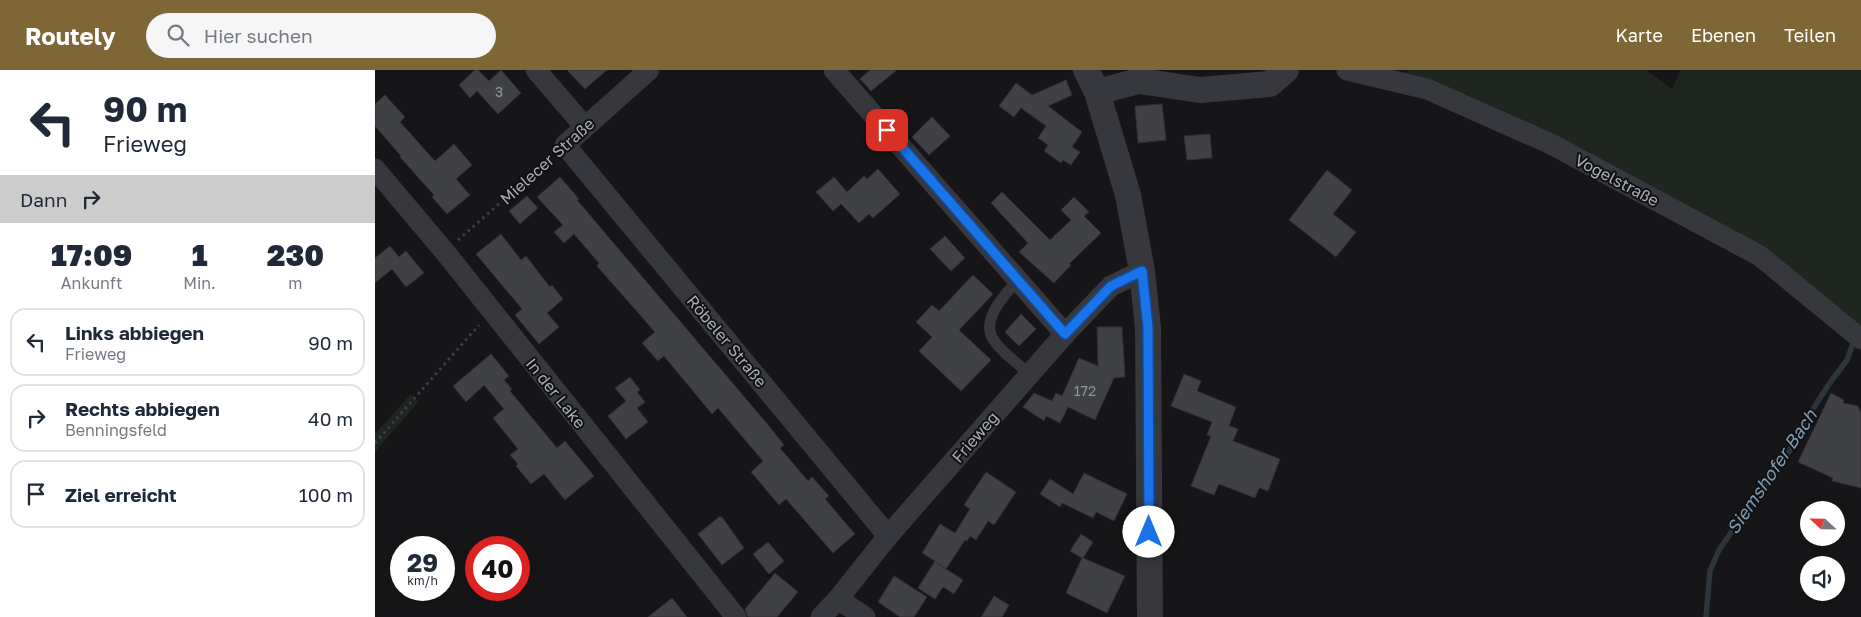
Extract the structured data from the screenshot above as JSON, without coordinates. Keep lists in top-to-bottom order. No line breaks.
{"streets":{"street":["Mielecer Straße","Vogelstraße","Röbeler Straße","In der Lake","Frieweg"]},"crossings":[["Mielecer Straße","Röbeler Straße"],["Mielecer Straße","In der Lake"],["Röbeler Straße","Frieweg"]],"water":["Siemshofer Bach"],"house_numbers":["3","172"],"north":"left","page":{"header":"Routely","search":"Hier suchen","nav":["Karte","Ebenen","Teilen"],"turn":["90 m","Frieweg"],"then":"Dann","eta":["17:09","Ankunft","1","Min.","230","m"],"list":[{"name":"Links abbiegen","note":"Frieweg","value":"90 m"},{"name":"Rechts abbiegen","note":"Benningsfeld","value":"40 m"},{"name":"Ziel erreicht","value":"100 m"}],"speed":"29 km/h","limit":"40"}}
